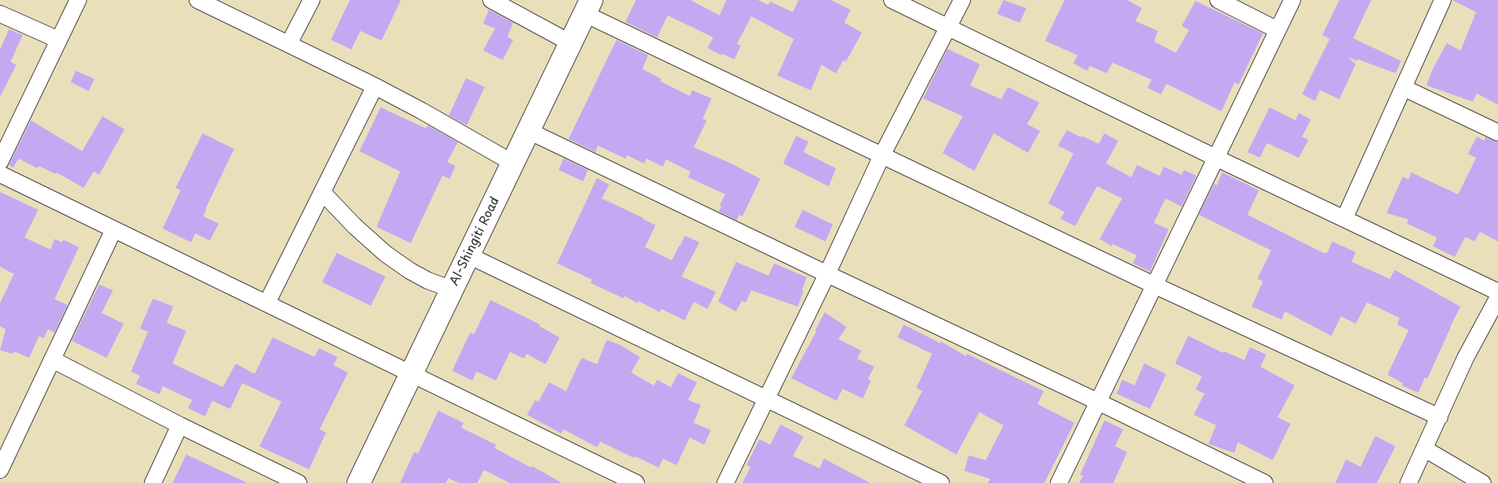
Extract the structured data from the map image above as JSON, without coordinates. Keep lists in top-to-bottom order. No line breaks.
{"streets":{"street":["Al-Shingiti Road"]}}
